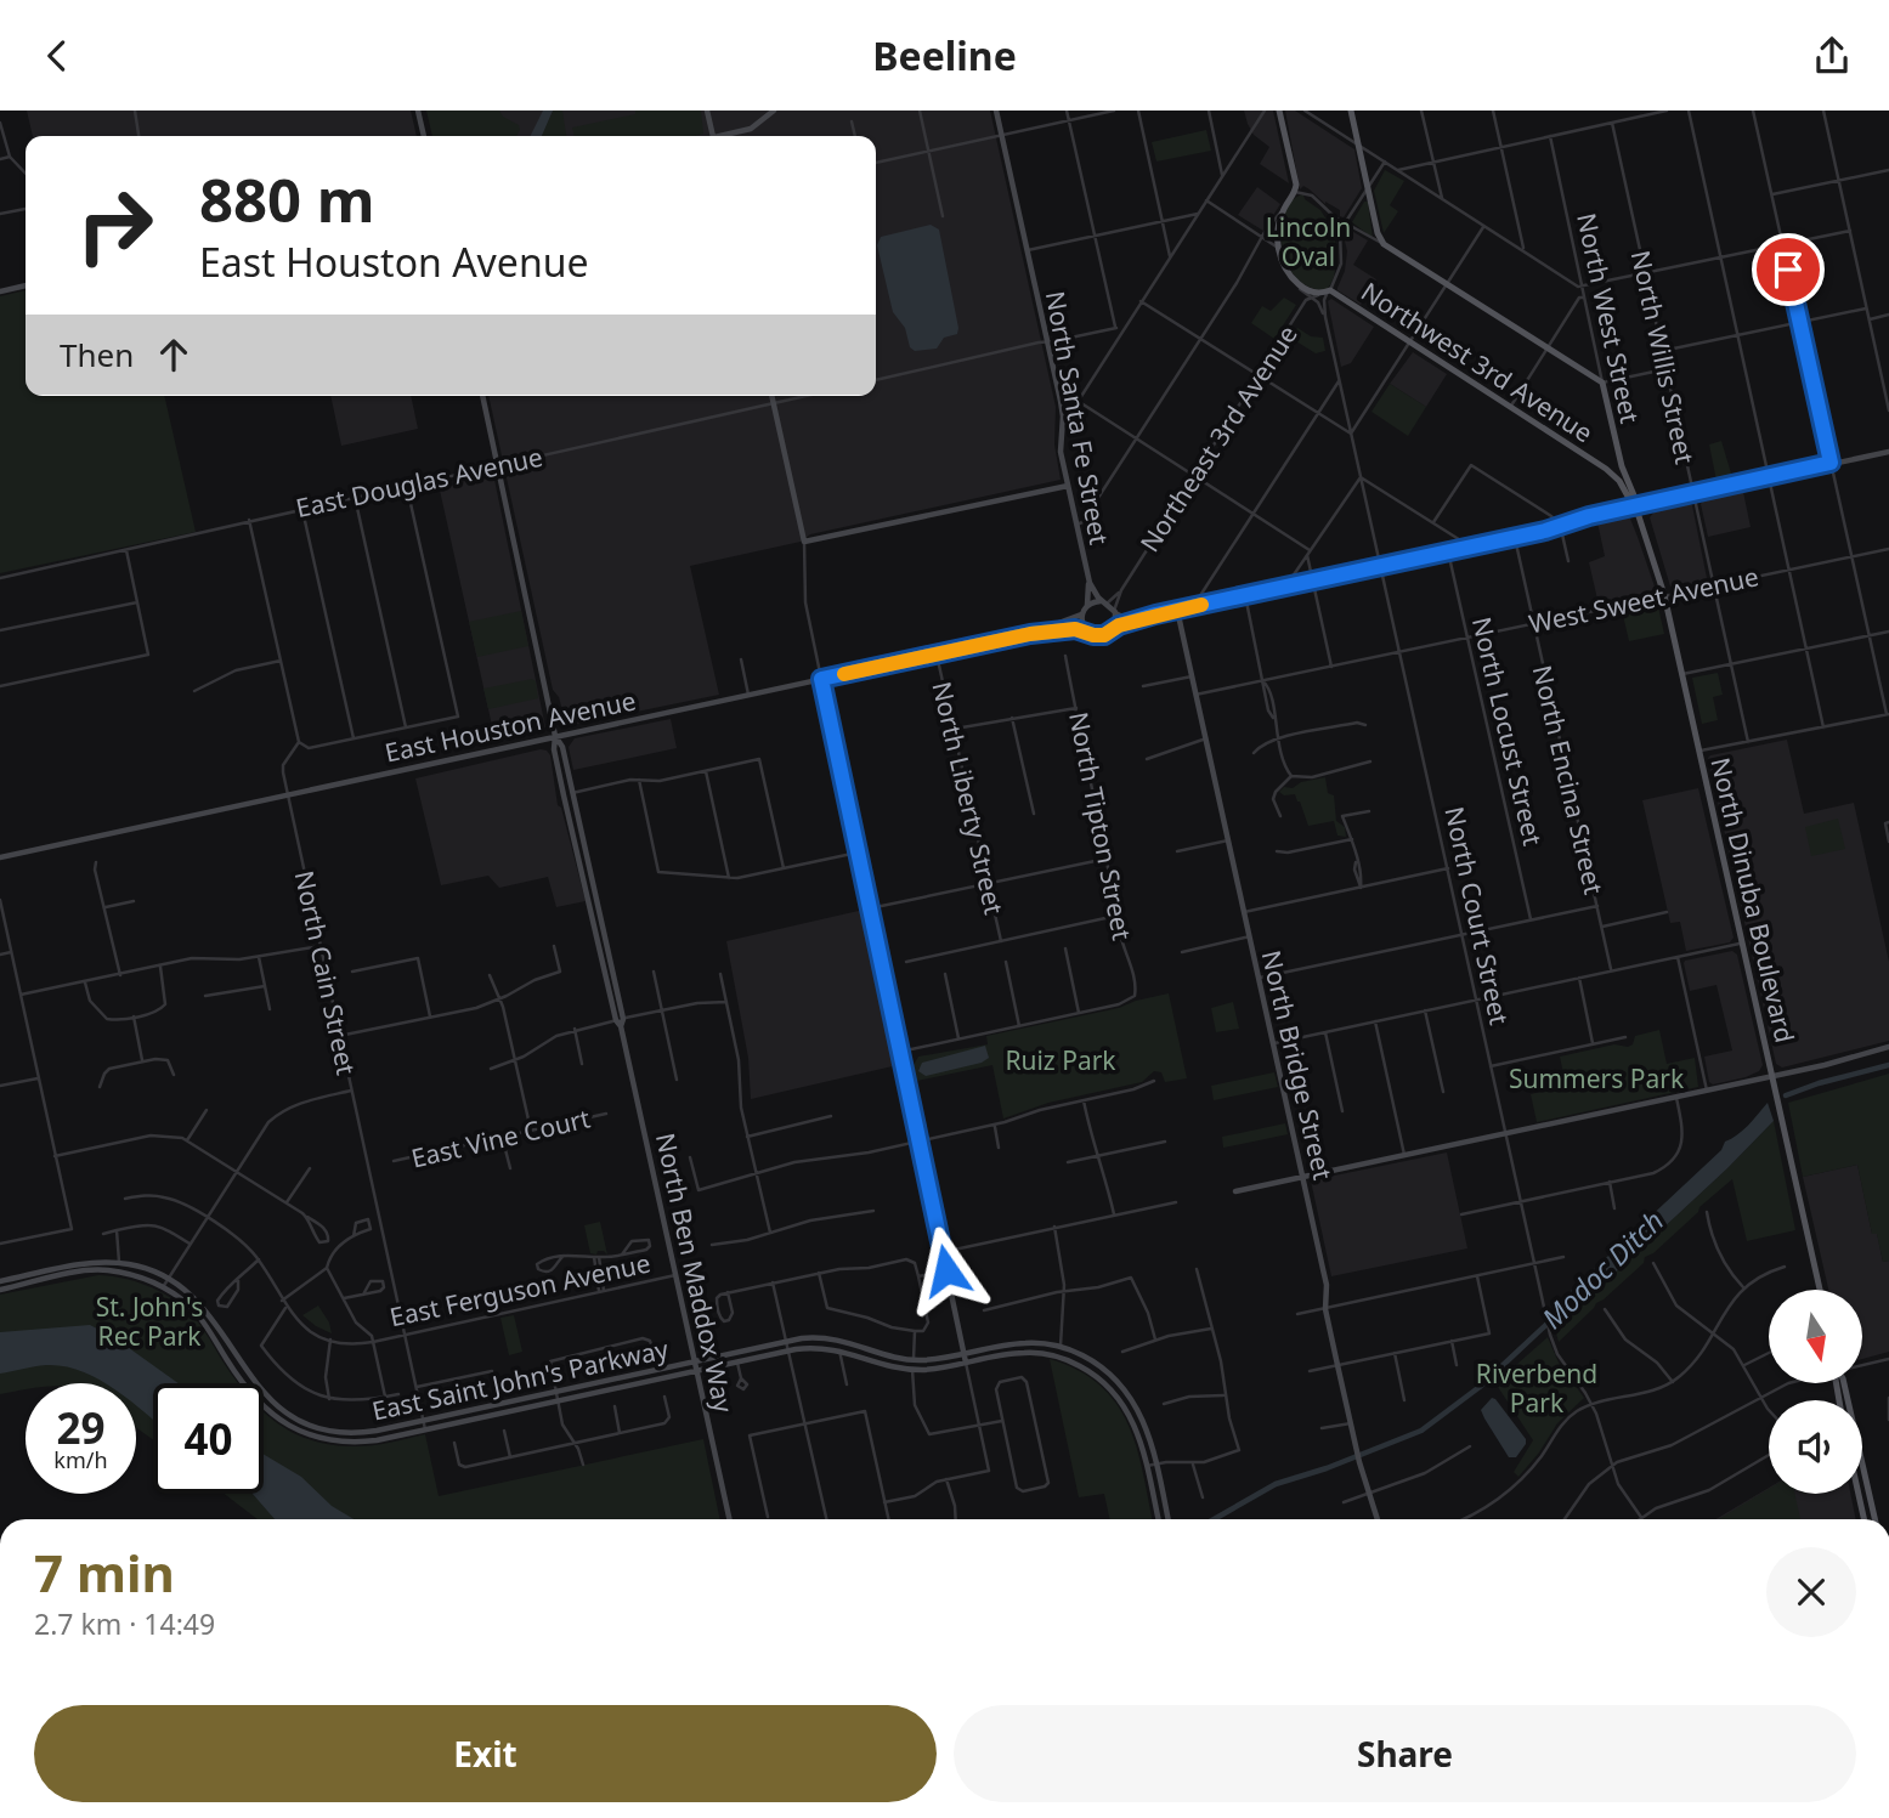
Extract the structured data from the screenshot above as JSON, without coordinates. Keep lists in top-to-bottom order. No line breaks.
{"streets":{"main road":["North West Street","Northwest 3rd Avenue","North Santa Fe Street","East Houston Avenue","North Dinuba Boulevard","North Bridge Street","North Ben Maddox Way","East Saint John's Parkway"],"street":["North Willis Street","Northeast 3rd Avenue","East Douglas Avenue","West Sweet Avenue","North Locust Street","North Encina Street","North Liberty Street","North Tipton Street","North Court Street","North Cain Street","East Vine Court","East Ferguson Avenue"]},"crossings":[["North West Street","Northwest 3rd Avenue"],["North West Street","North Dinuba Boulevard"],["North Willis Street","West Sweet Avenue"],["Northwest 3rd Avenue","Northeast 3rd Avenue"],["Northwest 3rd Avenue","North Dinuba Boulevard"],["Northwest 3rd Avenue","North Court Street"],["North Santa Fe Street","Northeast 3rd Avenue"],["North Santa Fe Street","East Houston Avenue"],["Northeast 3rd Avenue","East Houston Avenue"],["Northeast 3rd Avenue","North Court Street"],["East Douglas Avenue","North Ben Maddox Way"],["West Sweet Avenue","North Locust Street"],["West Sweet Avenue","North Encina Street"],["West Sweet Avenue","North Dinuba Boulevard"],["West Sweet Avenue","North Court Street"],["West Sweet Avenue","North Bridge Street"],["East Houston Avenue","North Liberty Street"],["East Houston Avenue","North Cain Street"],["East Houston Avenue","North Ben Maddox Way"],["North Cain Street","East Ferguson Avenue"],["North Cain Street","East Saint John's Parkway"],["North Ben Maddox Way","East Ferguson Avenue"],["North Ben Maddox Way","East Saint John's Parkway"]],"water":["Modoc Ditch"],"parks":["Lincoln Oval","Ruiz Park","Summers Park","St. John's Rec Park","Riverbend Park"],"north":"bottom","page":{"header":"Beeline","turn":["880 m","East Houston Avenue"],"then":"Then","speed":"29 km/h","limit":"40","heading":["7 min","2.7 km · 14:49"],"buttons":["Exit","Share"]}}
